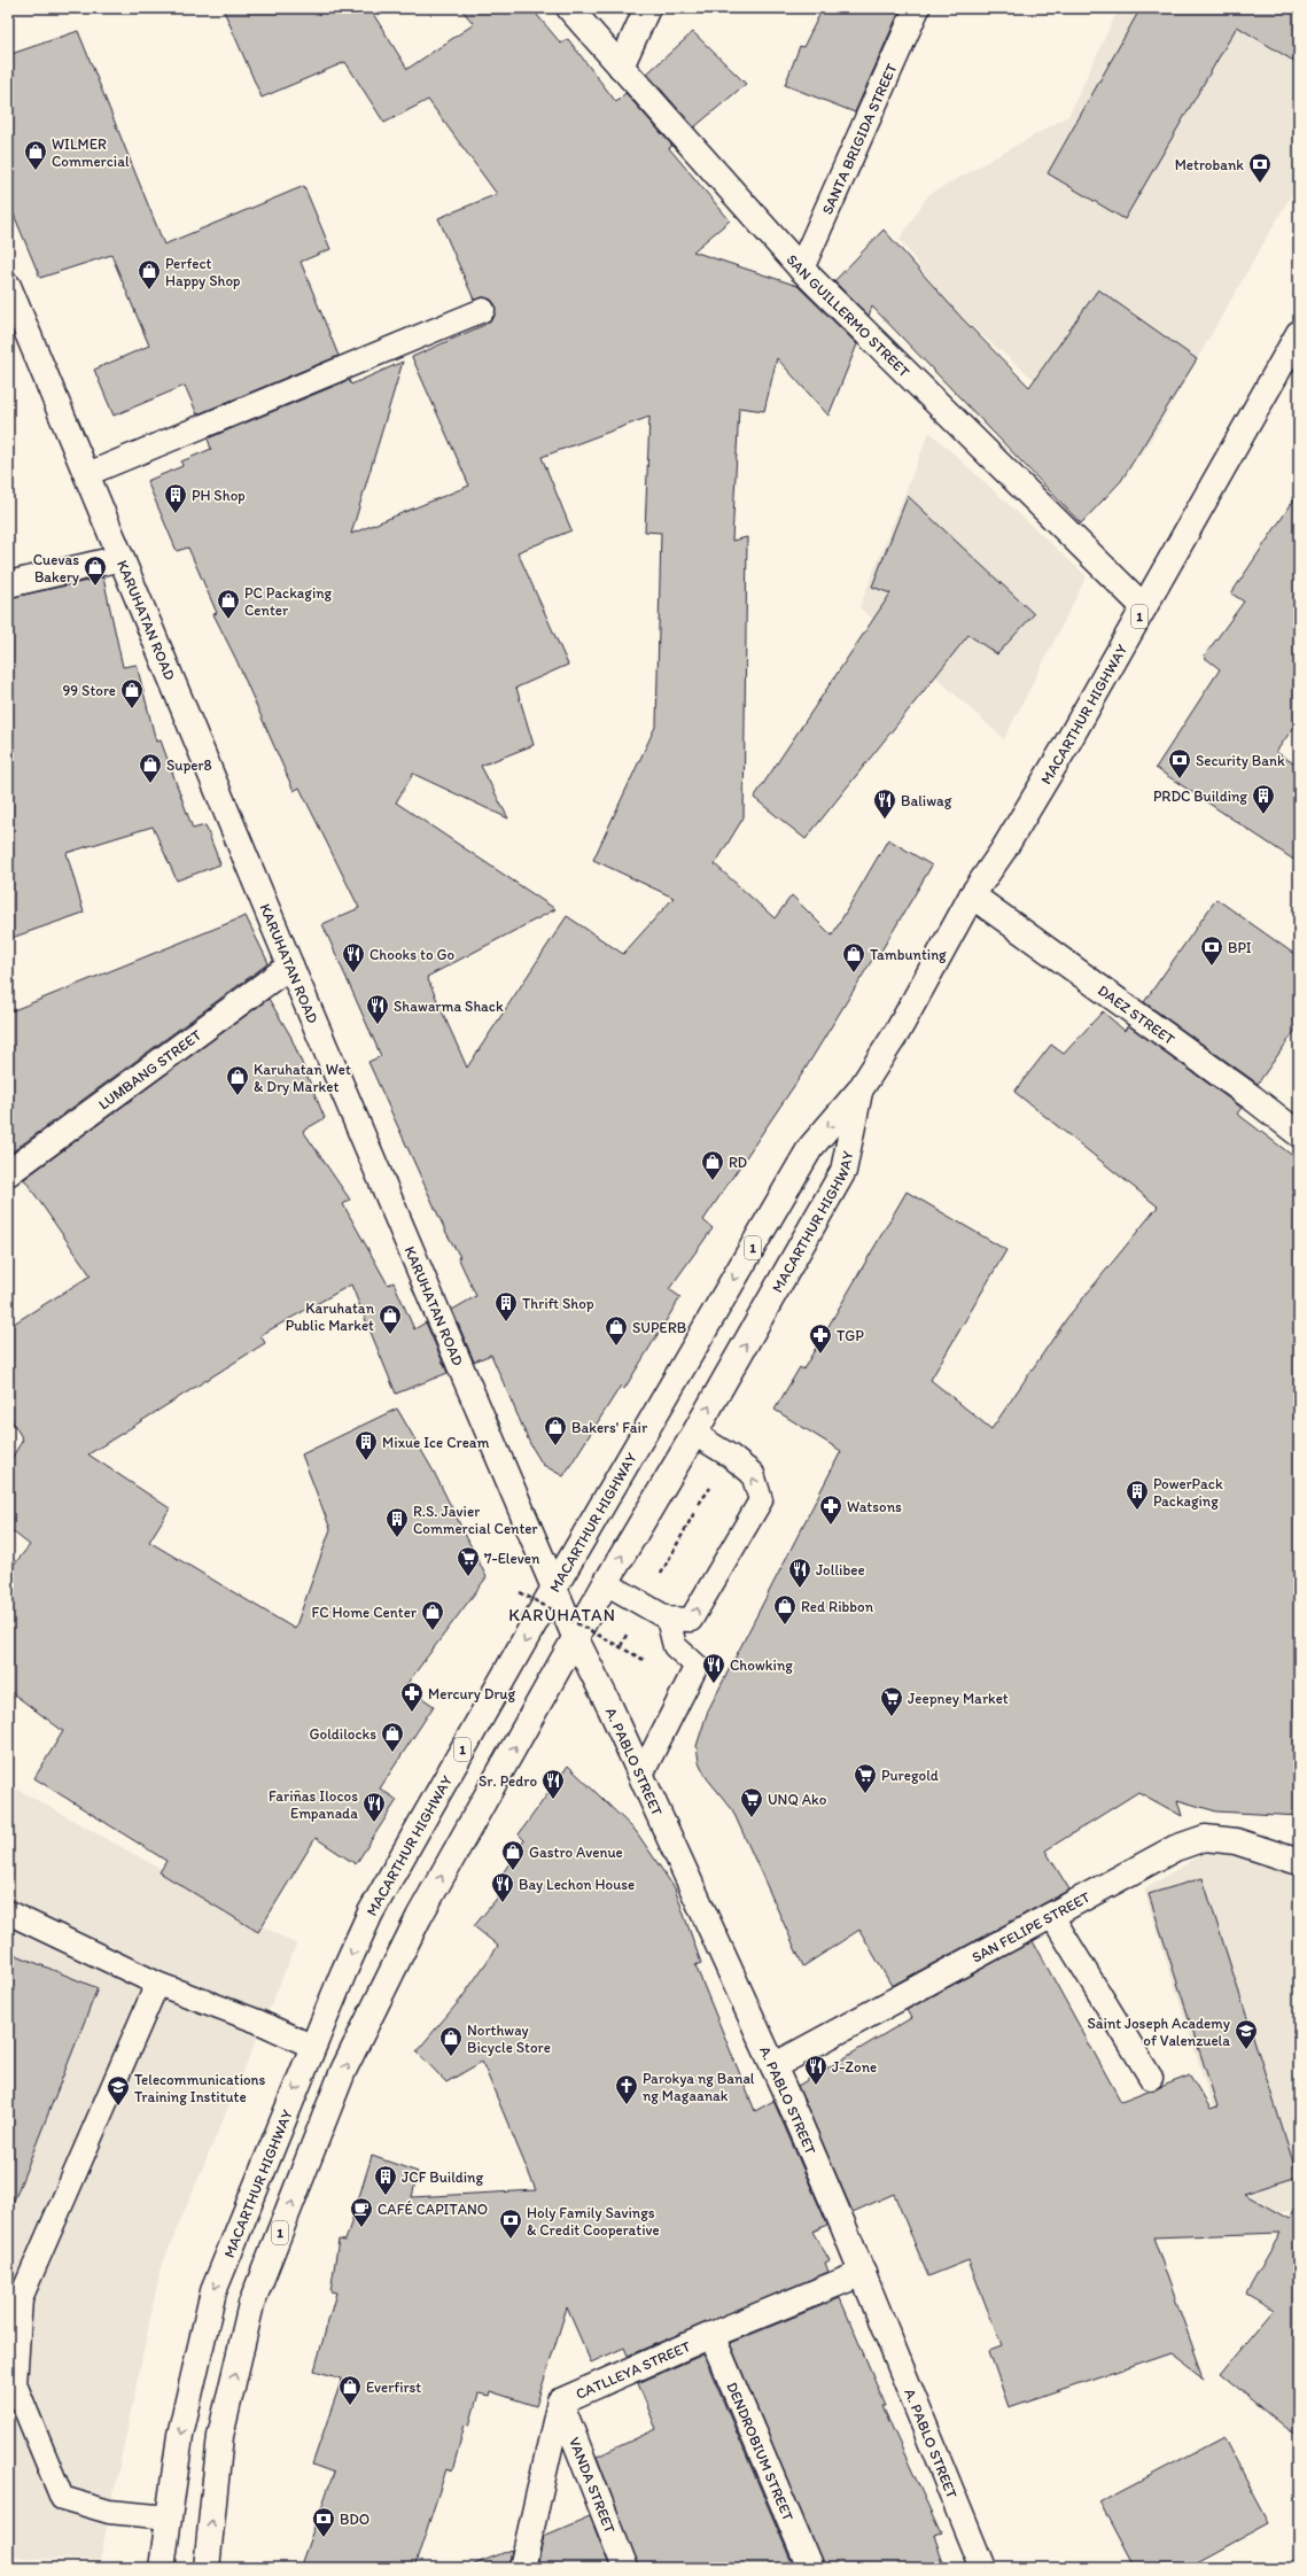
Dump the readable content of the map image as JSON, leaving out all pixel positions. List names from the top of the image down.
{
  "streets": {
    "main road": [
      "SANTA BRIGIDA STREET",
      "SAN GUILLERMO STREET",
      "1",
      "KARUHATAN ROAD",
      "MACARTHUR HIGHWAY",
      "DAEZ STREET",
      "LUMBANG STREET",
      "A. PABLO STREET",
      "SAN FELIPE STREET",
      "CATLLEYA STREET",
      "DENDROBIUM STREET",
      "VANDA STREET"
    ]
  },
  "crossings": [
    ["SANTA BRIGIDA STREET", "SAN GUILLERMO STREET"],
    ["SAN GUILLERMO STREET", "MACARTHUR HIGHWAY"],
    ["KARUHATAN ROAD", "MACARTHUR HIGHWAY"],
    ["KARUHATAN ROAD", "LUMBANG STREET"],
    ["KARUHATAN ROAD", "A. PABLO STREET"],
    ["MACARTHUR HIGHWAY", "DAEZ STREET"],
    ["MACARTHUR HIGHWAY", "A. PABLO STREET"],
    ["A. PABLO STREET", "SAN FELIPE STREET"],
    ["A. PABLO STREET", "CATLLEYA STREET"],
    ["CATLLEYA STREET", "DENDROBIUM STREET"],
    ["CATLLEYA STREET", "VANDA STREET"]
  ],
  "districts": ["KARUHATAN"],
  "places": {
    "shop": [
      "WILMER Commercial",
      "Perfect Happy Shop",
      "Cuevas Bakery",
      "PC Packaging Center",
      "99 Store",
      "Super8",
      "Tambunting",
      "Karuhatan Wet & Dry Market",
      "RD",
      "Karuhatan Public Market",
      "SUPERB",
      "Bakers' Fair",
      "Red Ribbon",
      "FC Home Center",
      "Goldilocks",
      "Gastro Avenue",
      "Northway Bicycle Store",
      "Everfirst"
    ],
    "bank": [
      "Metrobank",
      "Security Bank",
      "BPI",
      "Holy Family Savings & Credit Cooperative",
      "BDO"
    ],
    "building": [
      "PH Shop",
      "PRDC Building",
      "Thrift Shop",
      "Mixue Ice Cream",
      "PowerPack Packaging",
      "R.S. Javier Commercial Center",
      "JCF Building"
    ],
    "restaurant": [
      "Baliwag",
      "Chooks to Go",
      "Shawarma Shack",
      "Jollibee",
      "Chowking",
      "Sr. Pedro",
      "Fariñas Ilocos Empanada",
      "Bay Lechon House",
      "J-Zone"
    ],
    "pharmacy": ["TGP", "Watsons", "Mercury Drug"],
    "supermarket": [
      "7-Eleven",
      "Jeepney Market",
      "Puregold",
      "UNQ Ako"
    ],
    "school or university": ["Saint Joseph Academy of Valenzuela", "Telecommunications Training Institute"],
    "church": ["Parokya ng Banal ng Magaanak"],
    "cafe": ["CAFÉ CAPITANO"]
  }
}
